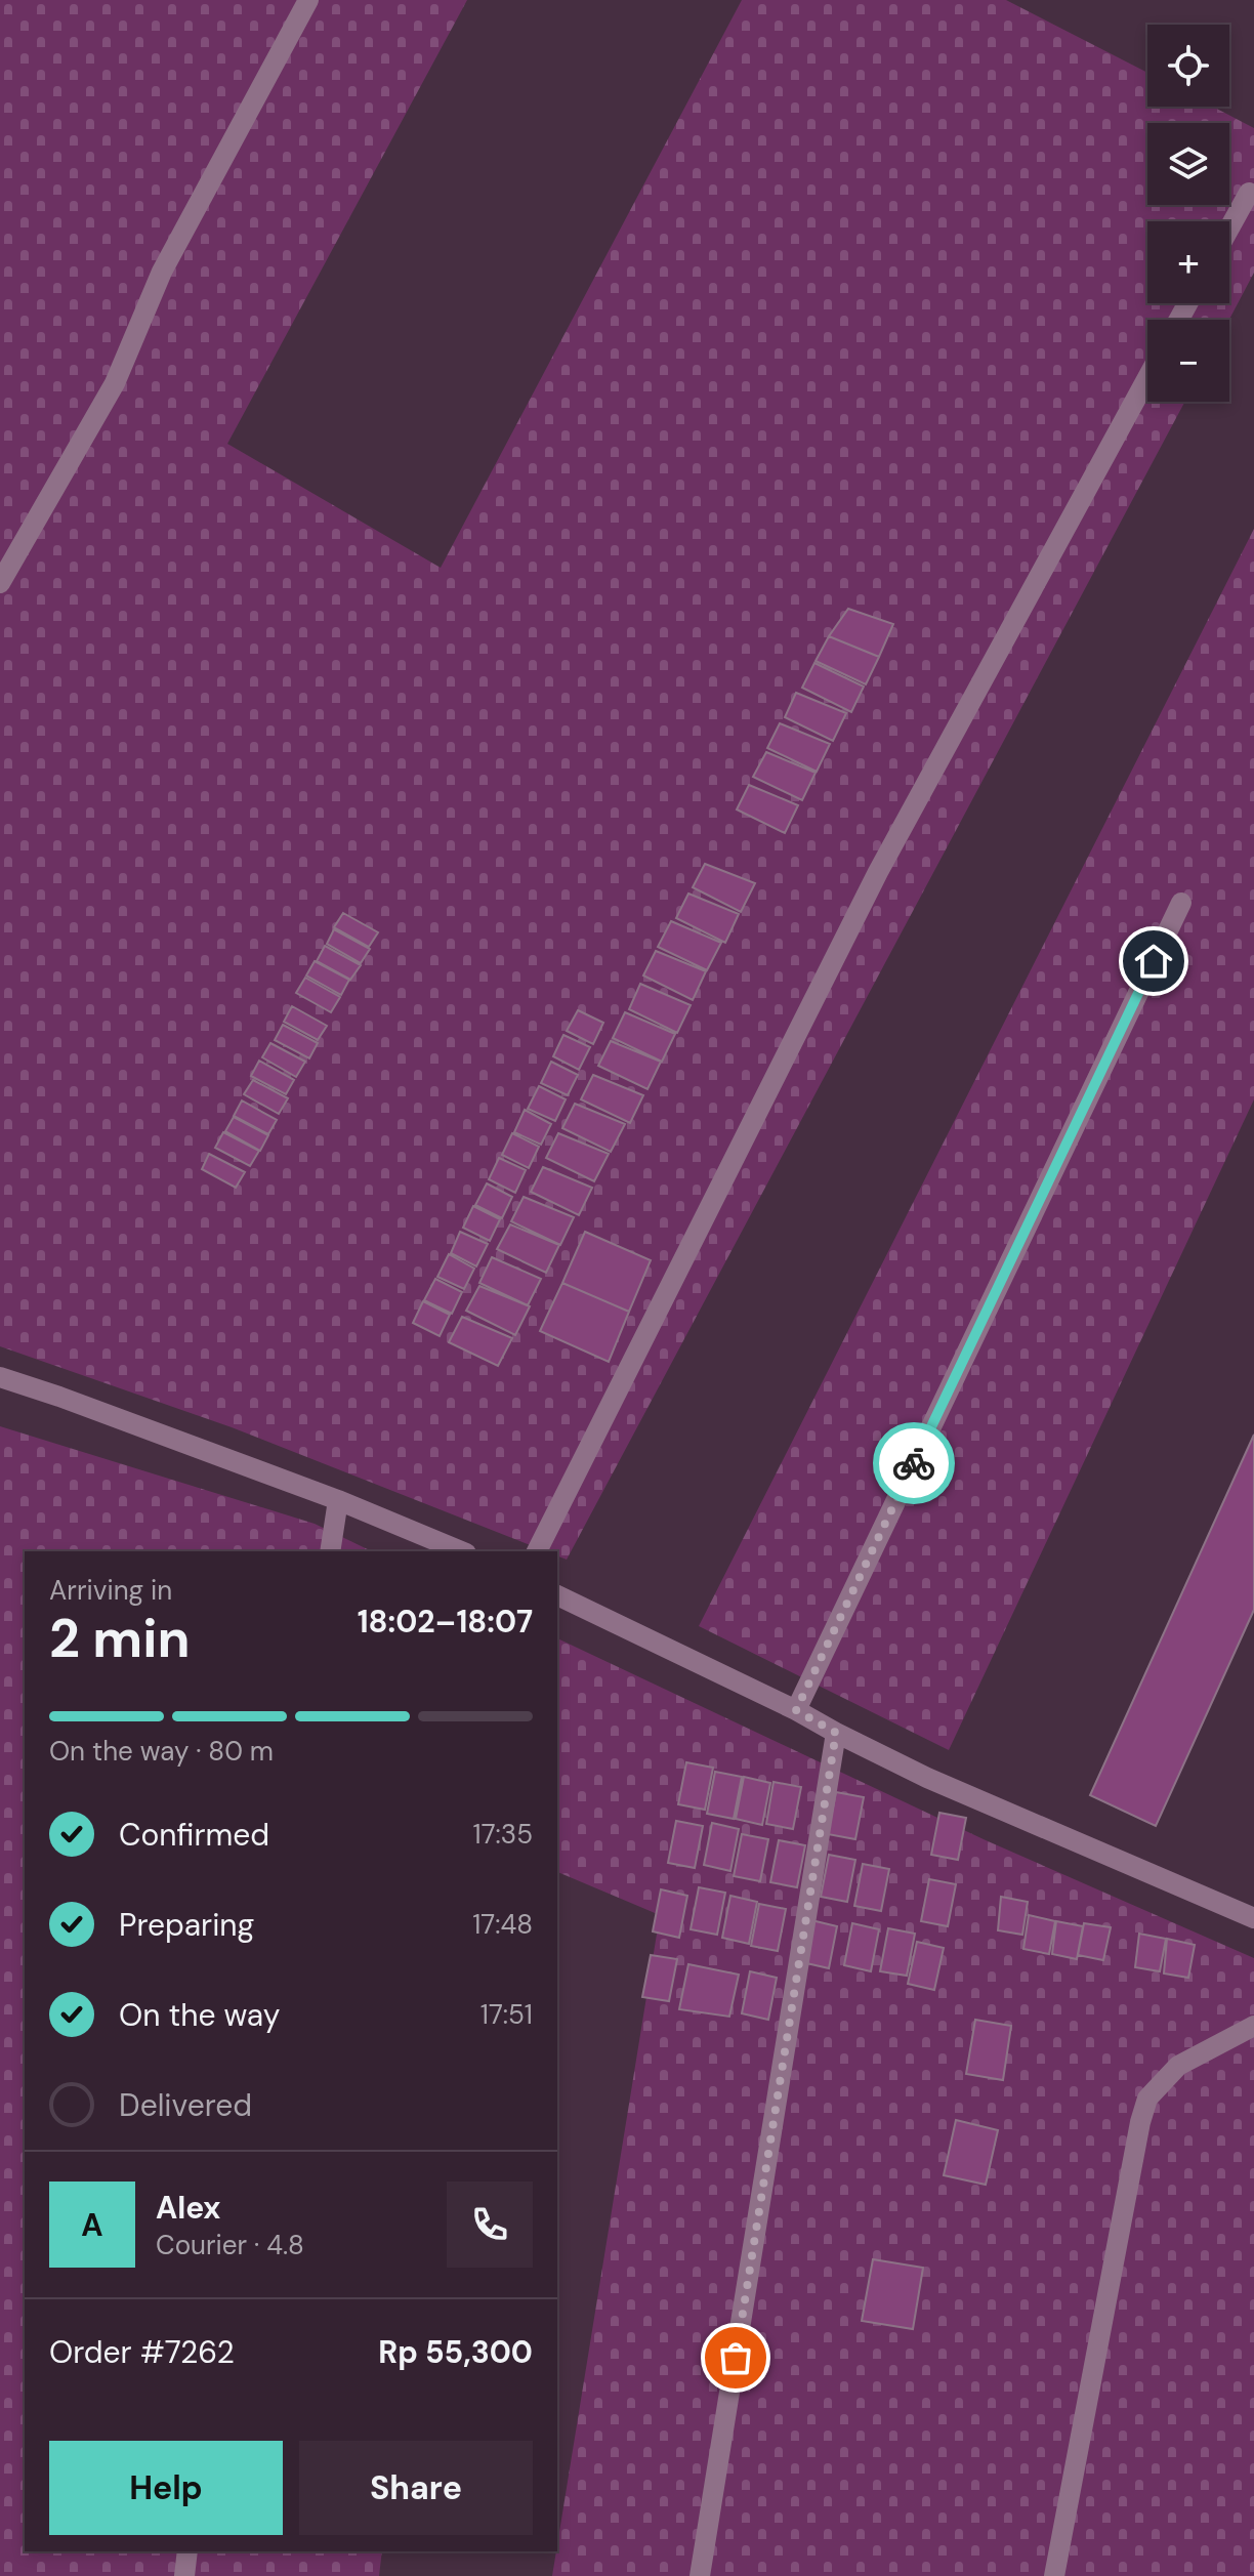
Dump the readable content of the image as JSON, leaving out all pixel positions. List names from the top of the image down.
{
  "page": {
    "map_buttons": ["+", "−"],
    "heading": ["2 min", "Arriving in", "18:02–18:07"],
    "panel": [
      "Alex",
      "Courier · 4.8",
      "Order #7262",
      "Rp 55,300"
    ],
    "bar": "On the way · 80 m",
    "list": [
      ["Confirmed", "17:35"],
      ["Preparing", "17:48"],
      ["On the way", "17:51"],
      "Delivered"
    ],
    "round": "A",
    "buttons": ["Help", "Share"]
  }
}
